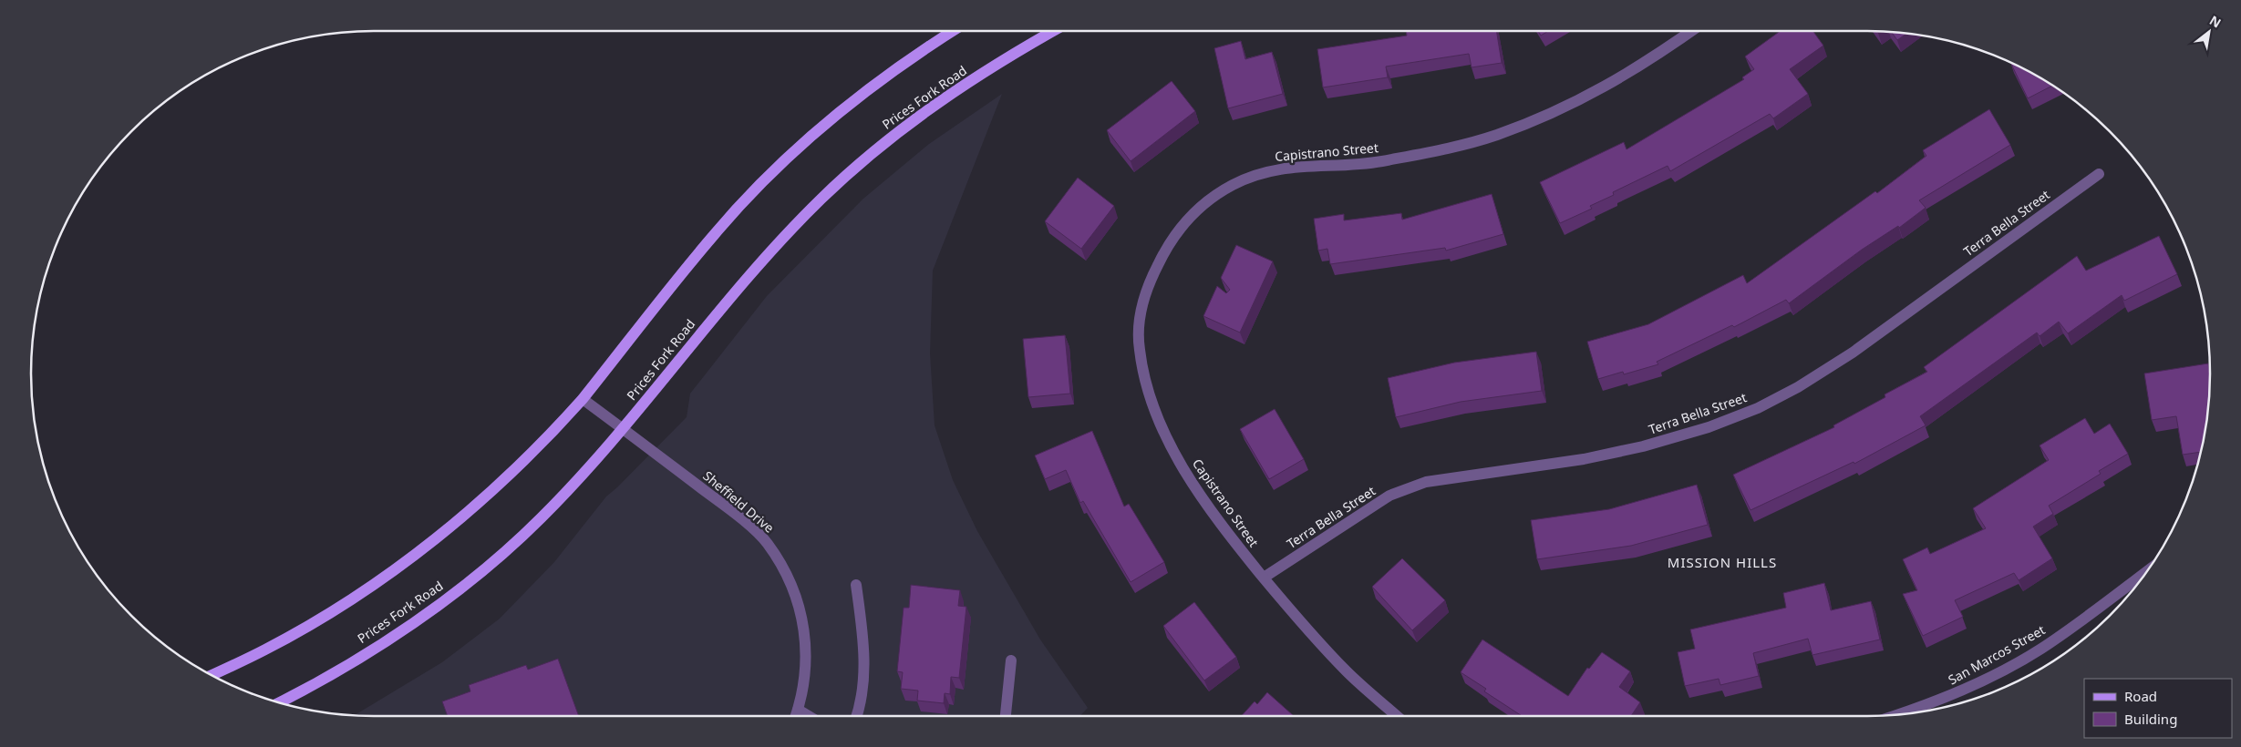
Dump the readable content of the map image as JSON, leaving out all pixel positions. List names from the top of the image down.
{
  "streets": {
    "main road": ["Prices Fork Road"],
    "street": [
      "Capistrano Street",
      "Terra Bella Street",
      "Sheffield Drive",
      "San Marcos Street"
    ]
  },
  "crossings": [
    ["Prices Fork Road", "Sheffield Drive"],
    ["Capistrano Street", "Terra Bella Street"]
  ],
  "districts": ["MISSION HILLS"],
  "legend": ["Road", "Building"],
  "north": "top right"
}
